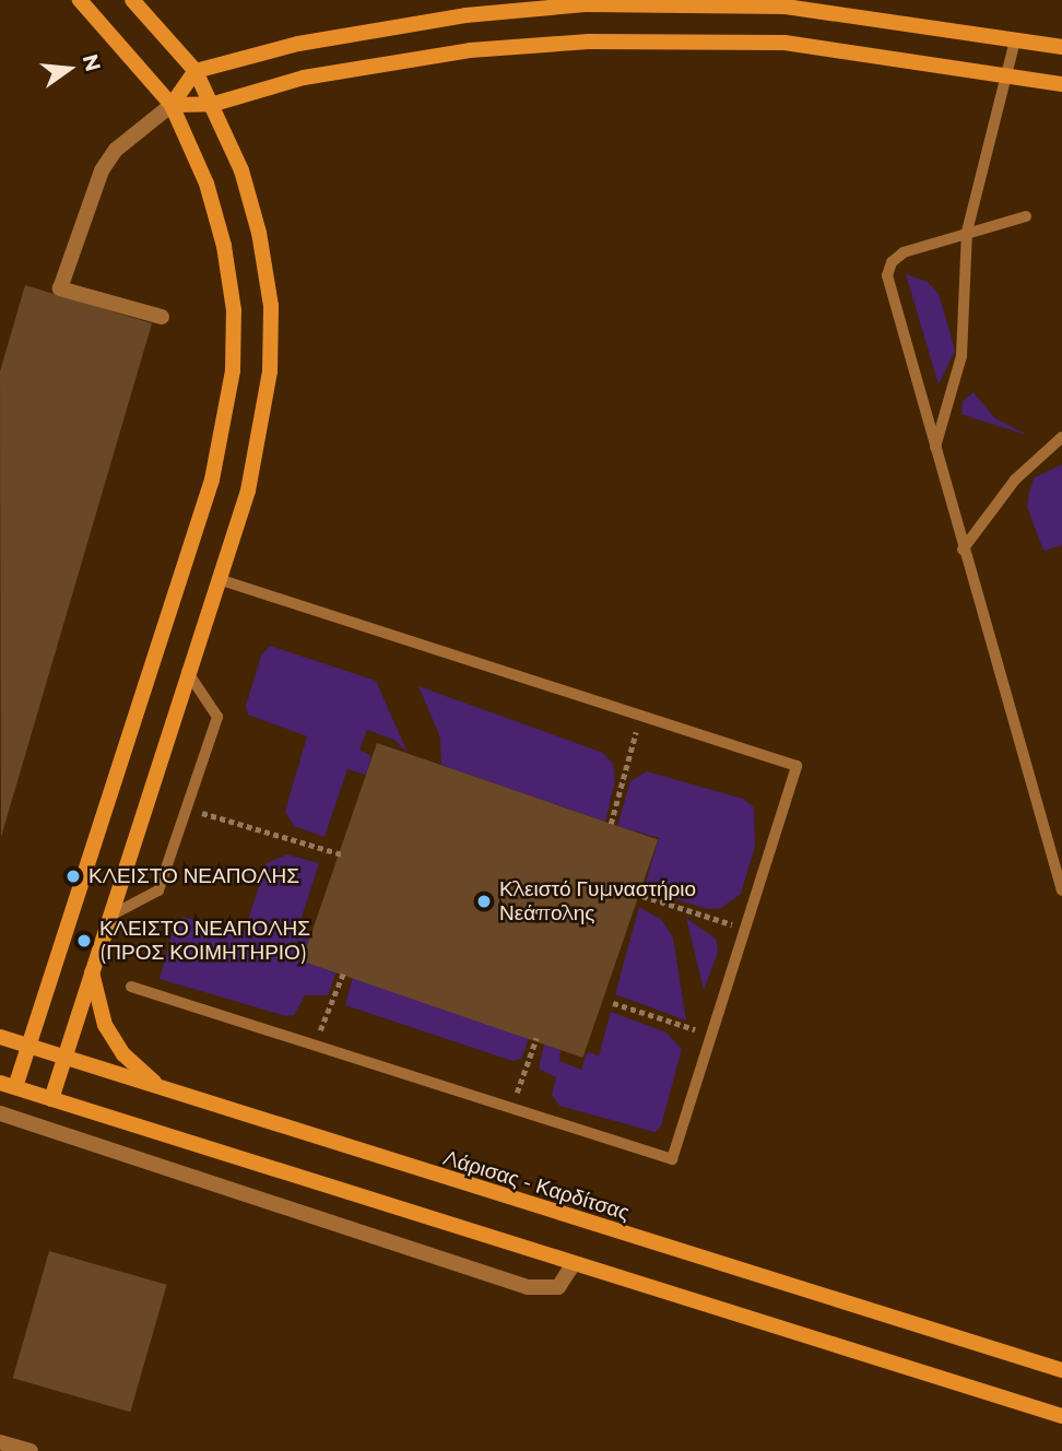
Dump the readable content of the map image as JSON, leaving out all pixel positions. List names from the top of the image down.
{
  "streets": {
    "street": ["Λάρισας - Καρδίτσας"]
  },
  "places": ["ΚΛΕΙΣΤΟ ΝΕΑΠΟΛΗΣ", "Κλειστό Γυμναστήριο Νεάπολης", "ΚΛΕΙΣΤΟ ΝΕΑΠΟΛΗΣ (ΠΡΟΣ ΚΟΙΜΗΤΗΡΙΟ)"],
  "north": "right"
}
